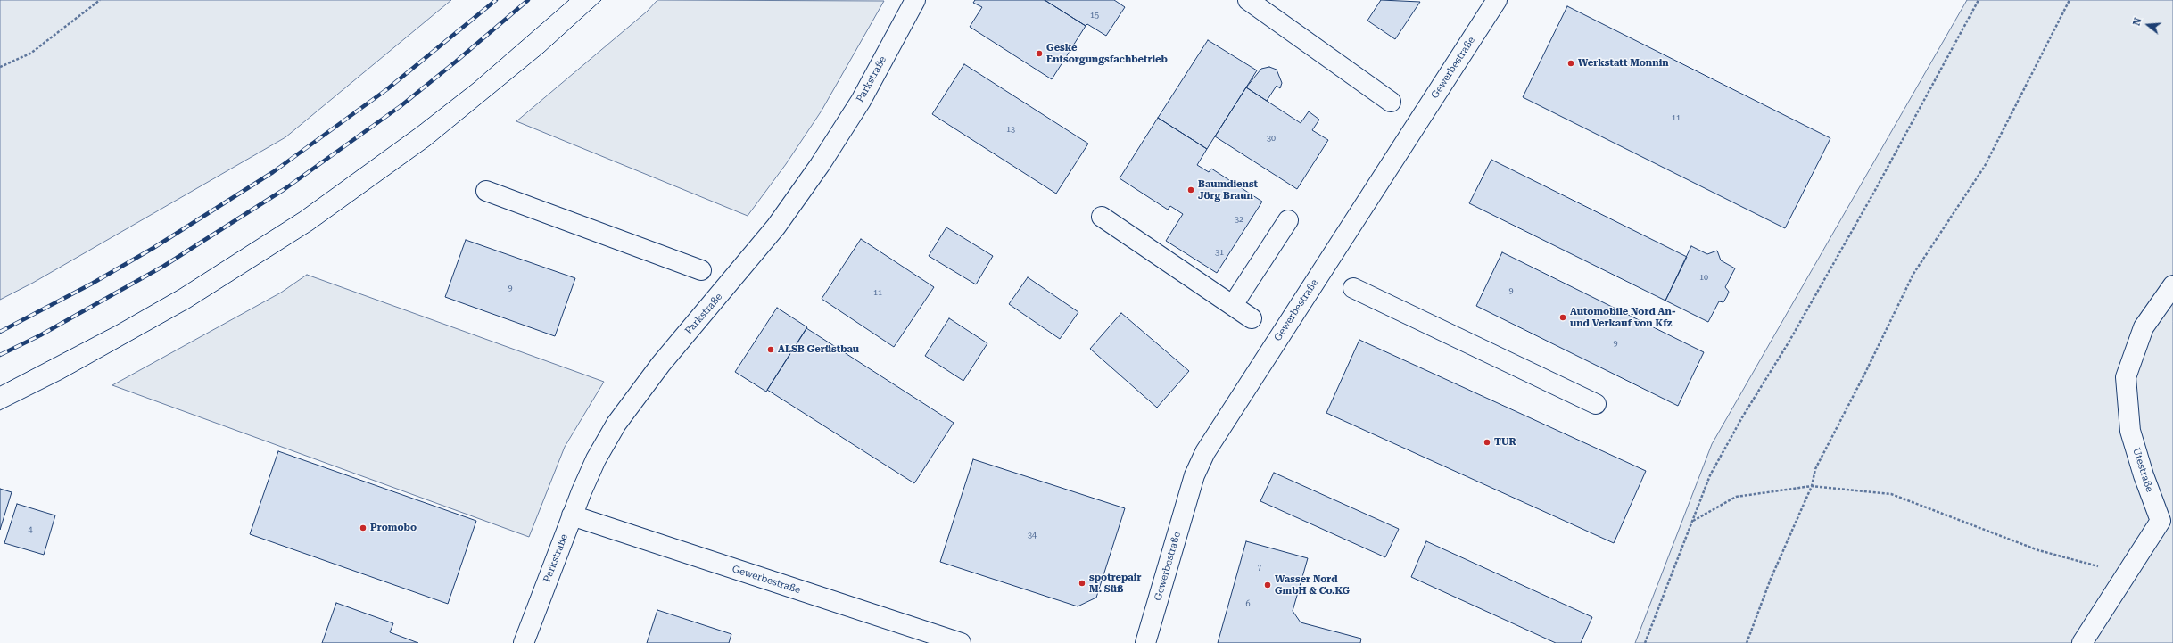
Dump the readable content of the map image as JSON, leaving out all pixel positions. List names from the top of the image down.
{
  "streets": {
    "street": ["Gewerbestraße", "Parkstraße", "Utestraße"]
  },
  "crossings": [
    ["Gewerbestraße", "Parkstraße"]
  ],
  "places": [
    "Geske Entsorgungsfachbetrieb",
    "Werkstatt Monnin",
    "Baumdienst Jörg Braun",
    "Automobile Nord An- und Verkauf von Kfz",
    "ALSB Gerüstbau",
    "TUR",
    "Promobo",
    "spotrepair M. Süß",
    "Wasser Nord GmbH & Co.KG"
  ],
  "house_numbers": [
    "15",
    "11",
    "13",
    "30",
    "32",
    "31",
    "10",
    "9",
    "9",
    "11",
    "9",
    "4",
    "34",
    "7",
    "6"
  ],
  "north": "left"
}
